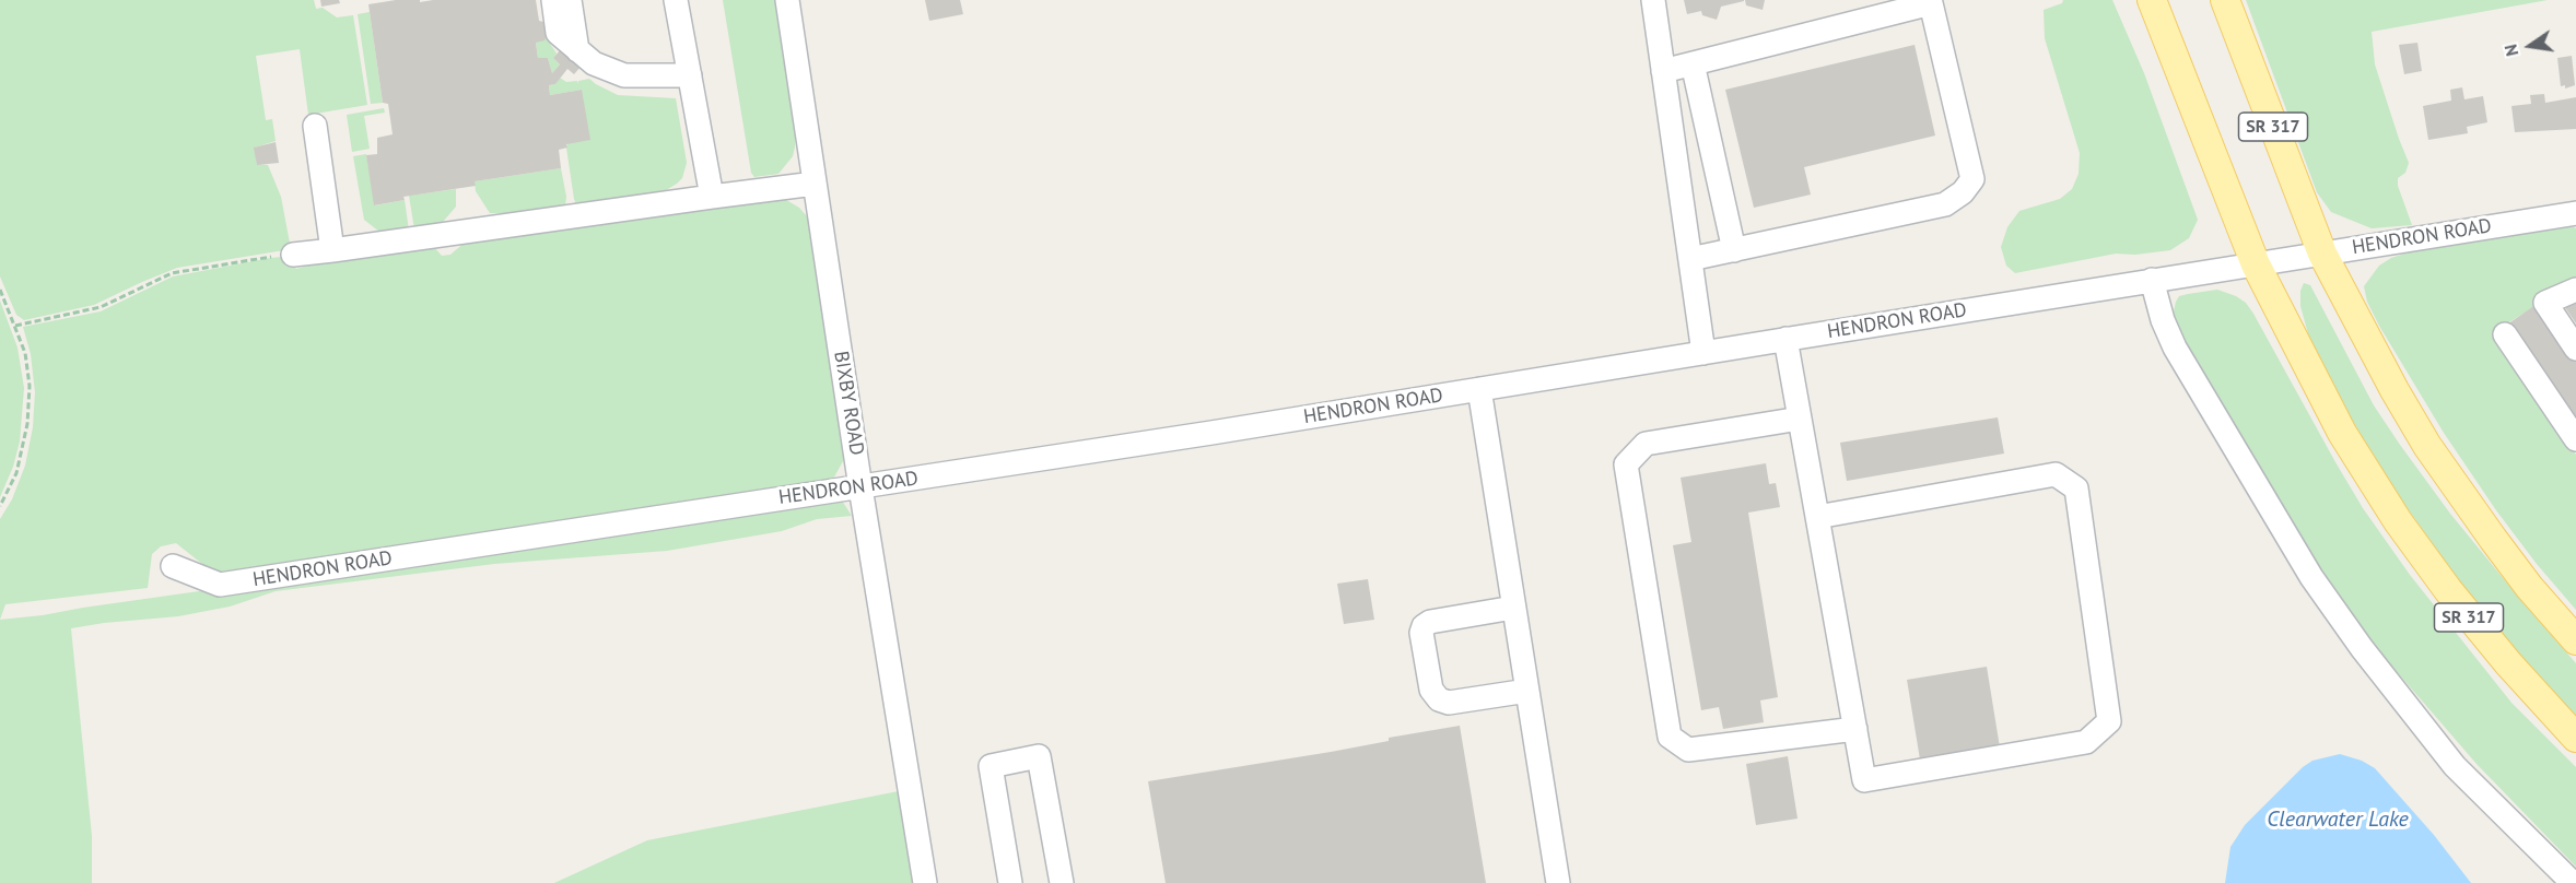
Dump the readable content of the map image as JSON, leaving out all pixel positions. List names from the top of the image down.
{
  "streets": {
    "main road": ["SR 317"],
    "street": ["HENDRON ROAD", "BIXBY ROAD"]
  },
  "crossings": [
    ["SR 317", "HENDRON ROAD"],
    ["HENDRON ROAD", "BIXBY ROAD"]
  ],
  "water": ["Clearwater Lake"],
  "north": "left"
}
